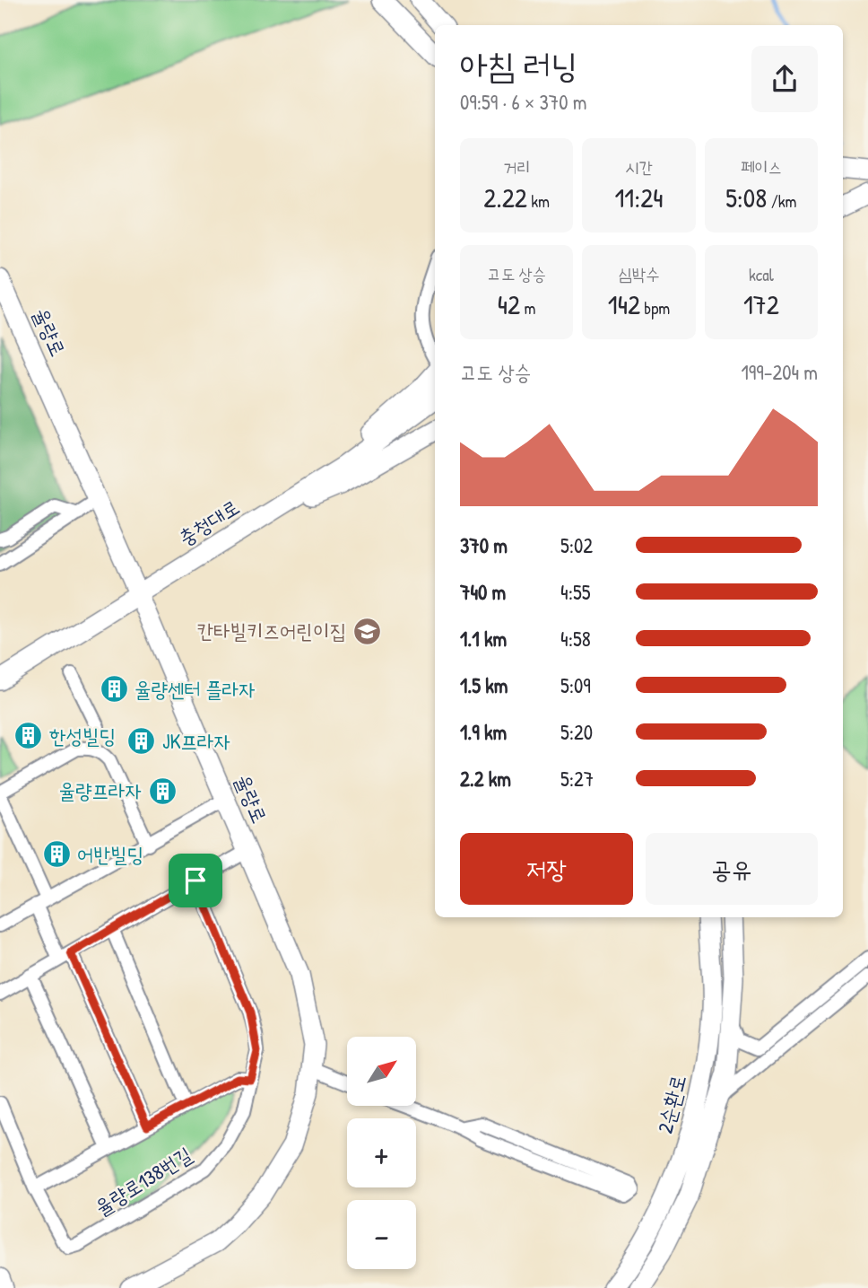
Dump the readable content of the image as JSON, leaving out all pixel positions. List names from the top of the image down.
{
  "streets": {
    "street": [
      "율량로",
      "충청대로",
      "2순환로",
      "율량로138번길"
    ]
  },
  "crossings": [
    ["율량로", "충청대로"]
  ],
  "places": {
    "school or university": ["칸타빌키즈어린이집"],
    "building": [
      "율량센터 플라자",
      "한성빌딩",
      "JK프라자",
      "율량프라자",
      "어반빌딩"
    ]
  },
  "north": "top right",
  "page": {
    "heading": ["아침 러닝", "09:59 · 6 × 370 m"],
    "stats": [
      ["거리", "2.22 km"],
      ["시간", "11:24"],
      ["페이스", "5:08 /km"],
      ["고도 상승", "42 m"],
      ["심박수", "142 bpm"],
      ["kcal", "172"]
    ],
    "chart": ["고도 상승", "199–204 m"],
    "list": [
      {
        "name": "370 m",
        "note": "5:02"
      },
      {
        "name": "740 m",
        "note": "4:55"
      },
      {
        "name": "1.1 km",
        "note": "4:58"
      },
      {
        "name": "1.5 km",
        "note": "5:09"
      },
      {
        "name": "1.9 km",
        "note": "5:20"
      },
      {
        "name": "2.2 km",
        "note": "5:27"
      }
    ],
    "buttons": ["저장", "공유"],
    "map_buttons": ["+", "−"]
  }
}
